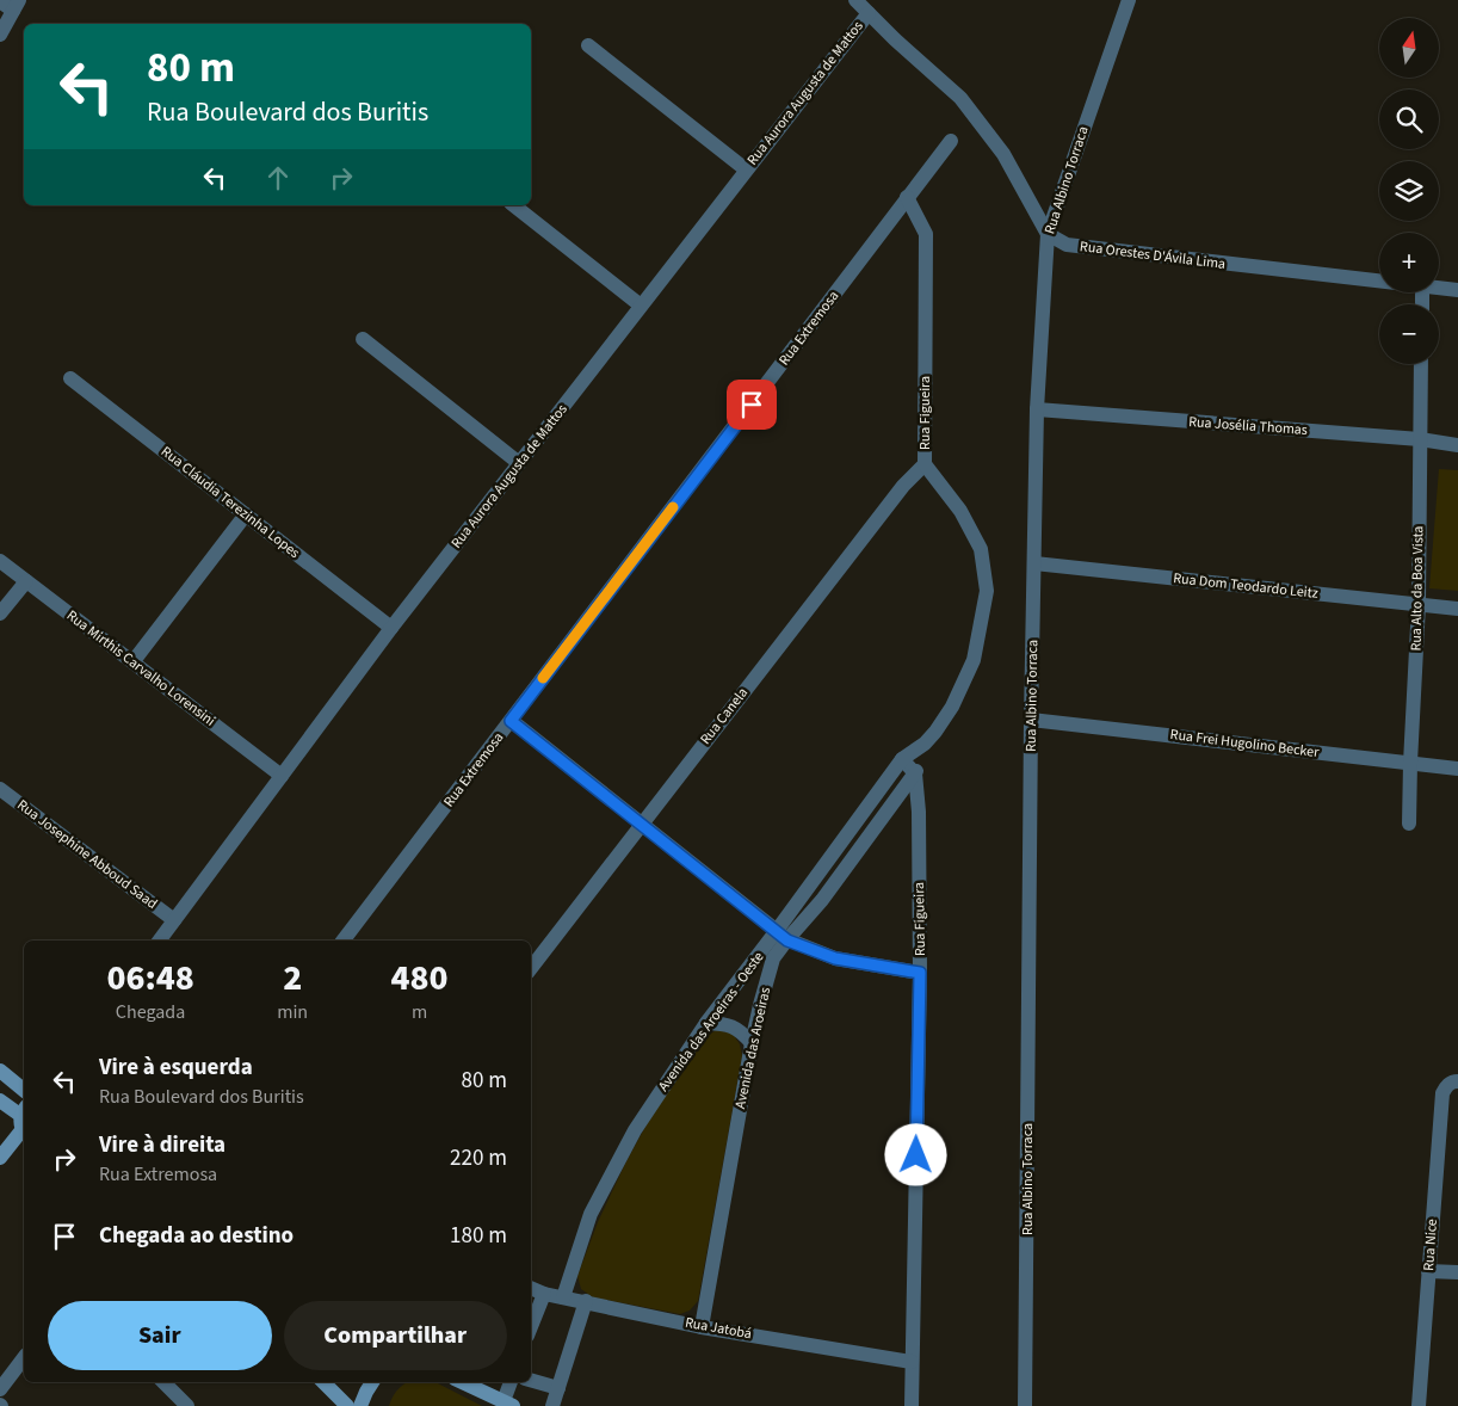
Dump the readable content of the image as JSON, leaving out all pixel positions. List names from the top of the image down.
{
  "streets": {
    "street": [
      "Rua Aurora Augusta de Mattos",
      "Rua Albino Torraca",
      "Rua Orestes D'Ávila Lima",
      "Rua Extremosa",
      "Rua Figueira",
      "Rua Josélia Thomas",
      "Rua Cláudia Terezinha Lopes",
      "Rua Dom Teodardo Leitz",
      "Rua Alto da Boa Vista",
      "Rua Mirthis Carvalho Lorensini",
      "Rua Canela",
      "Rua Frei Hugolino Becker",
      "Rua Josephine Abboud Saad",
      "Avenida das Aroeiras - Oeste",
      "Avenida das Aroeiras",
      "Rua Nice",
      "Rua Jatobá"
    ]
  },
  "crossings": [
    ["Rua Aurora Augusta de Mattos", "Rua Cláudia Terezinha Lopes"],
    ["Rua Aurora Augusta de Mattos", "Rua Mirthis Carvalho Lorensini"],
    ["Rua Aurora Augusta de Mattos", "Rua Josephine Abboud Saad"],
    ["Rua Albino Torraca", "Rua Orestes D'Ávila Lima"],
    ["Rua Albino Torraca", "Rua Josélia Thomas"],
    ["Rua Albino Torraca", "Rua Dom Teodardo Leitz"],
    ["Rua Albino Torraca", "Rua Frei Hugolino Becker"],
    ["Rua Extremosa", "Rua Figueira"],
    ["Rua Figueira", "Rua Canela"],
    ["Rua Figueira", "Avenida das Aroeiras - Oeste"],
    ["Rua Figueira", "Avenida das Aroeiras"],
    ["Rua Figueira", "Rua Jatobá"],
    ["Rua Josélia Thomas", "Rua Alto da Boa Vista"],
    ["Rua Dom Teodardo Leitz", "Rua Alto da Boa Vista"],
    ["Rua Alto da Boa Vista", "Rua Frei Hugolino Becker"],
    ["Avenida das Aroeiras - Oeste", "Avenida das Aroeiras"],
    ["Avenida das Aroeiras - Oeste", "Rua Jatobá"],
    ["Avenida das Aroeiras", "Rua Jatobá"]
  ],
  "north": "top",
  "page": {
    "map_buttons": ["+", "−"],
    "turn": ["80 m", "Rua Boulevard dos Buritis"],
    "eta": [
      "06:48",
      "Chegada",
      "2",
      "min",
      "480",
      "m"
    ],
    "list": [
      {
        "name": "Vire à esquerda",
        "note": "Rua Boulevard dos Buritis",
        "value": "80 m"
      },
      {
        "name": "Vire à direita",
        "note": "Rua Extremosa",
        "value": "220 m"
      },
      {
        "name": "Chegada ao destino",
        "value": "180 m"
      }
    ],
    "buttons": ["Sair", "Compartilhar"]
  }
}
